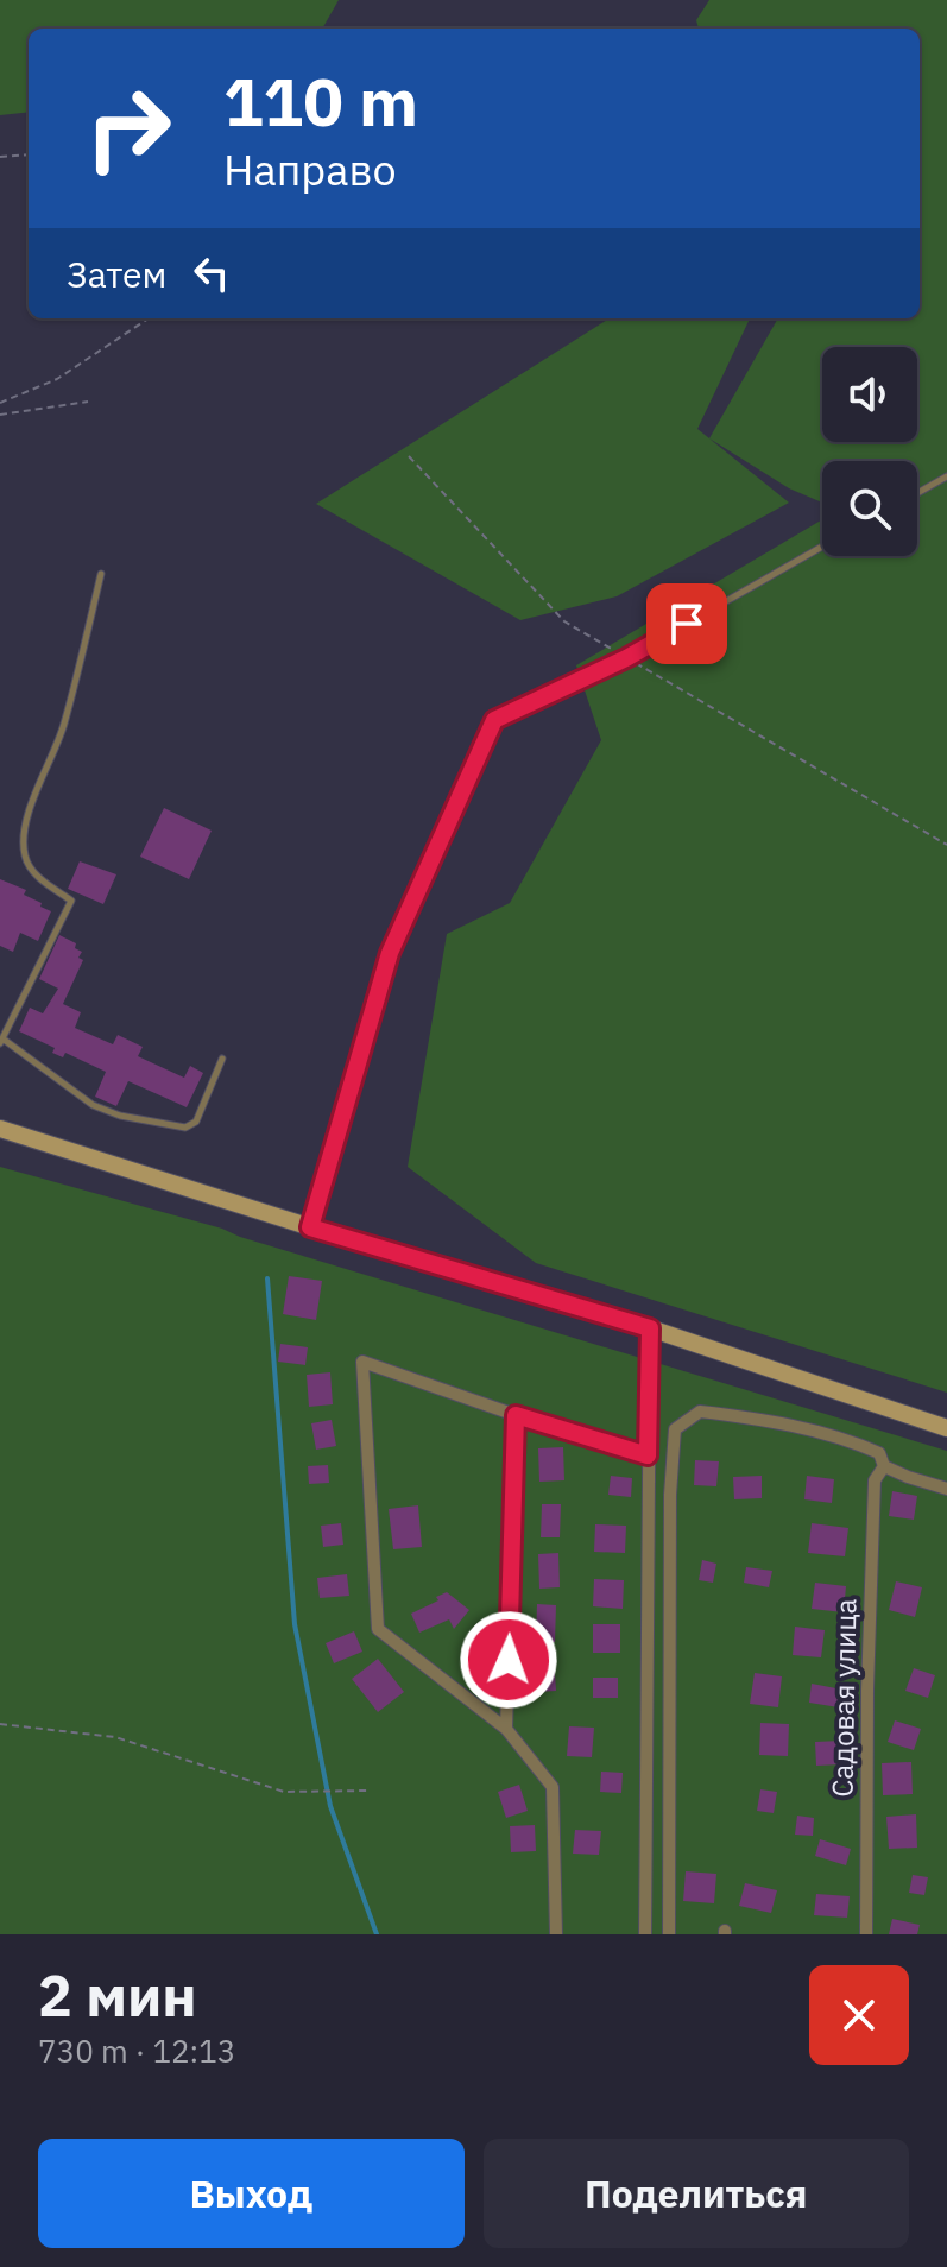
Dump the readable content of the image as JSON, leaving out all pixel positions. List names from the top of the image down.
{
  "streets": {
    "street": ["Садовая улица"]
  },
  "page": {
    "turn": ["110 m", "Направо"],
    "then": "Затем",
    "heading": ["2 мин", "730 m · 12:13"],
    "buttons": ["Выход", "Поделиться"]
  }
}
